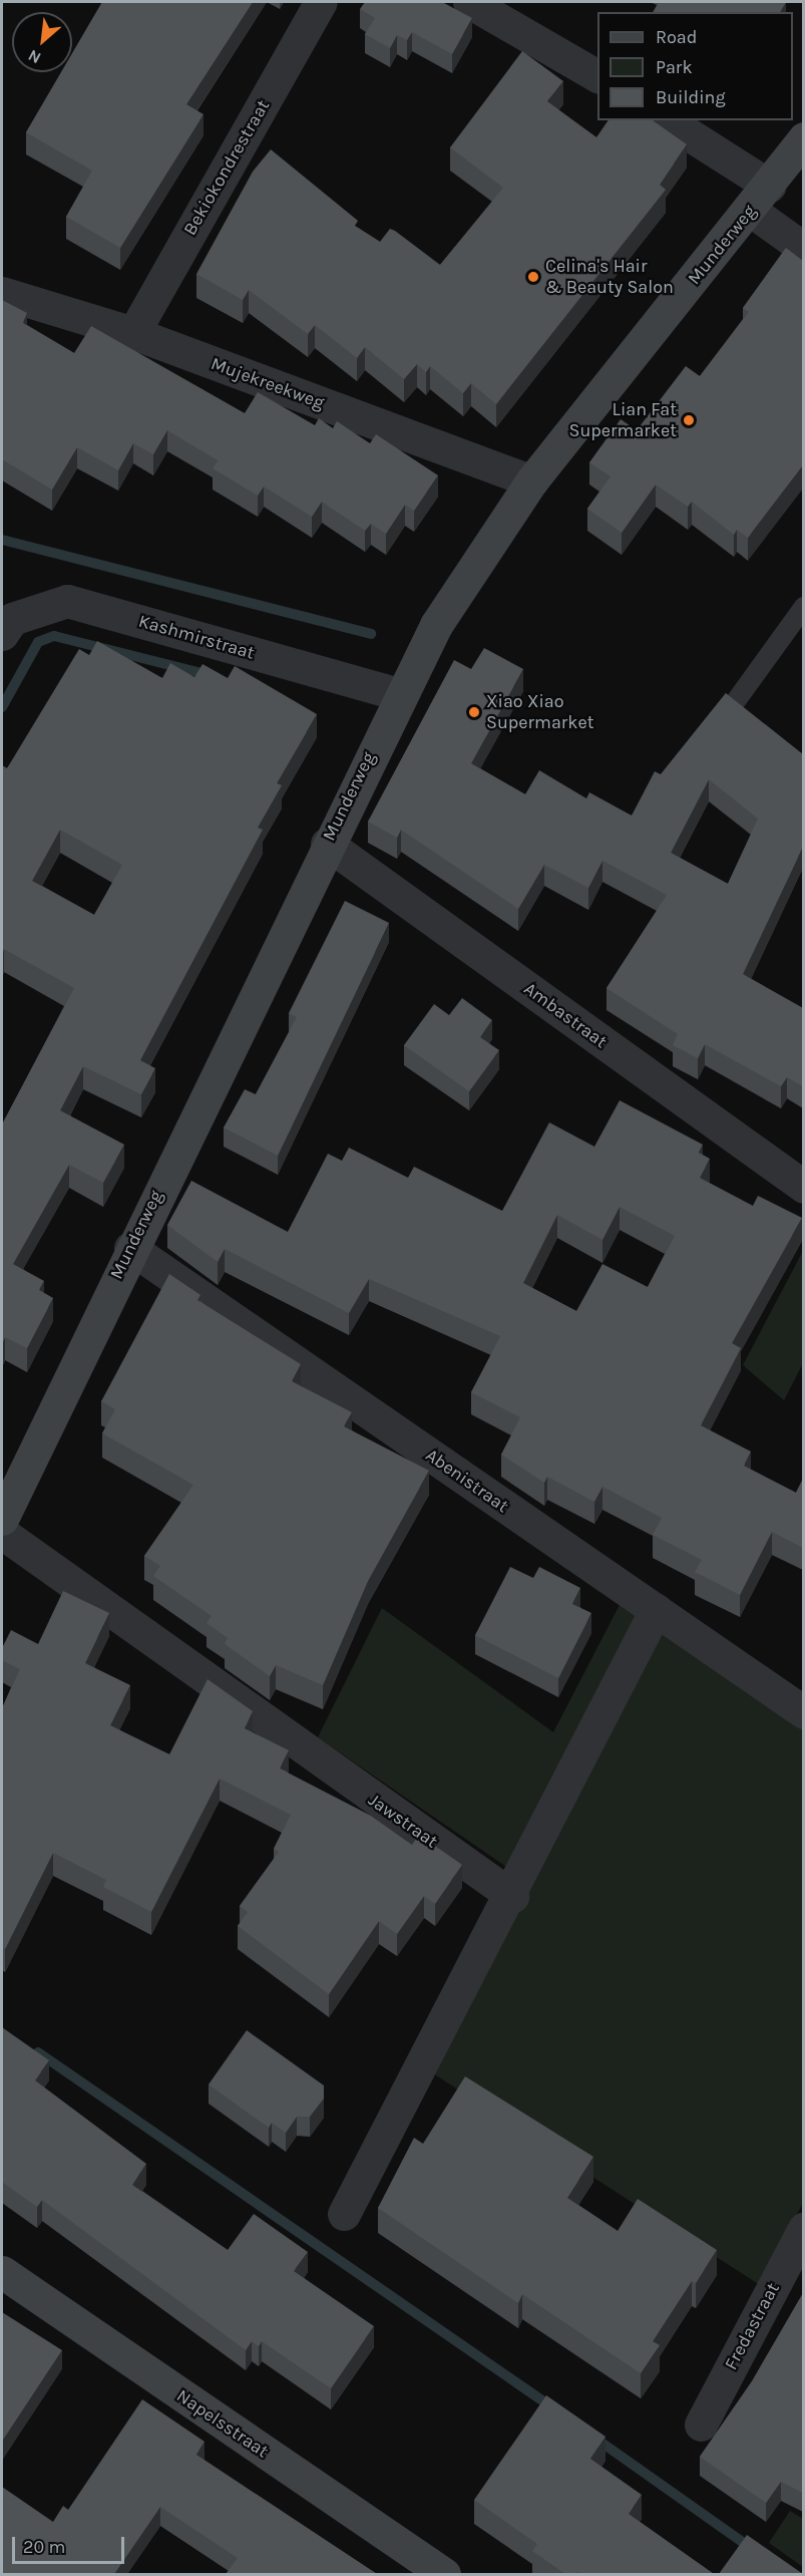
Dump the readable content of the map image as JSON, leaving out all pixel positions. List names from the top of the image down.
{
  "streets": {
    "street": [
      "Bekiokondrestraat",
      "Munderweg",
      "Mujekreekweg",
      "Kashmirstraat",
      "Ambastraat",
      "Abenistraat",
      "Jawstraat",
      "Fredastraat",
      "Napelsstraat"
    ]
  },
  "crossings": [
    ["Bekiokondrestraat", "Mujekreekweg"],
    ["Munderweg", "Mujekreekweg"],
    ["Munderweg", "Kashmirstraat"],
    ["Munderweg", "Ambastraat"],
    ["Munderweg", "Abenistraat"]
  ],
  "places": ["Celina's Hair & Beauty Salon", "Lian Fat Supermarket", "Xiao Xiao Supermarket"],
  "legend": ["Road", "Park", "Building"],
  "scale_bar": "20 m",
  "north": "bottom left"
}
